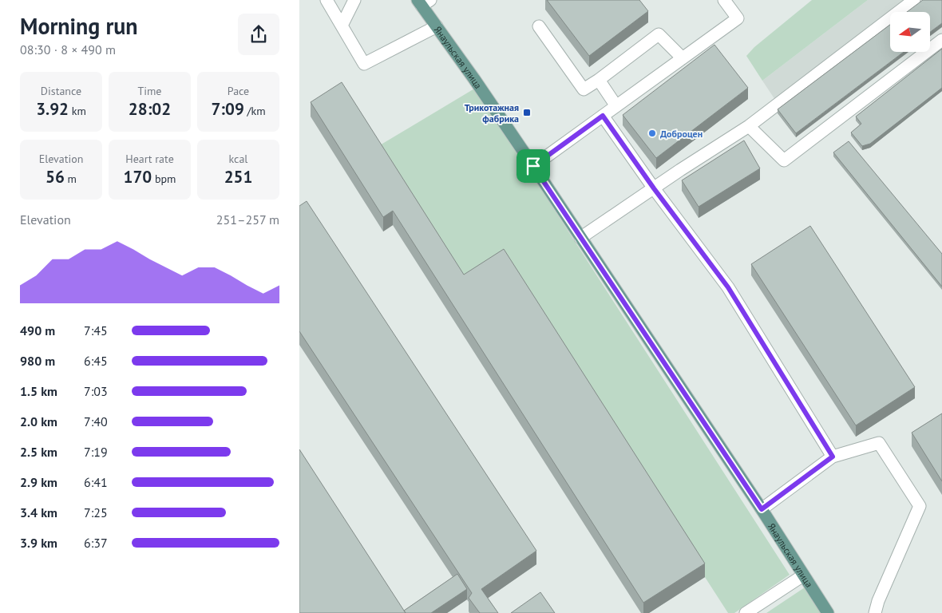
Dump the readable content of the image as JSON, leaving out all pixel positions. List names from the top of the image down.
{
  "streets": {
    "main road": ["Янаульская улица"]
  },
  "places": {
    "transit": ["Трикотажная фабрика"],
    "other": ["Доброцен"]
  },
  "north": "left",
  "page": {
    "heading": ["Morning run", "08:30 · 8 × 490 m"],
    "stats": [
      ["Distance", "3.92 km"],
      ["Time", "28:02"],
      ["Pace", "7:09 /km"],
      ["Elevation", "56 m"],
      ["Heart rate", "170 bpm"],
      ["kcal", "251"]
    ],
    "chart": ["Elevation", "251–257 m"],
    "list": [
      {
        "name": "490 m",
        "note": "7:45"
      },
      {
        "name": "980 m",
        "note": "6:45"
      },
      {
        "name": "1.5 km",
        "note": "7:03"
      },
      {
        "name": "2.0 km",
        "note": "7:40"
      },
      {
        "name": "2.5 km",
        "note": "7:19"
      },
      {
        "name": "2.9 km",
        "note": "6:41"
      },
      {
        "name": "3.4 km",
        "note": "7:25"
      },
      {
        "name": "3.9 km",
        "note": "6:37"
      }
    ]
  }
}
